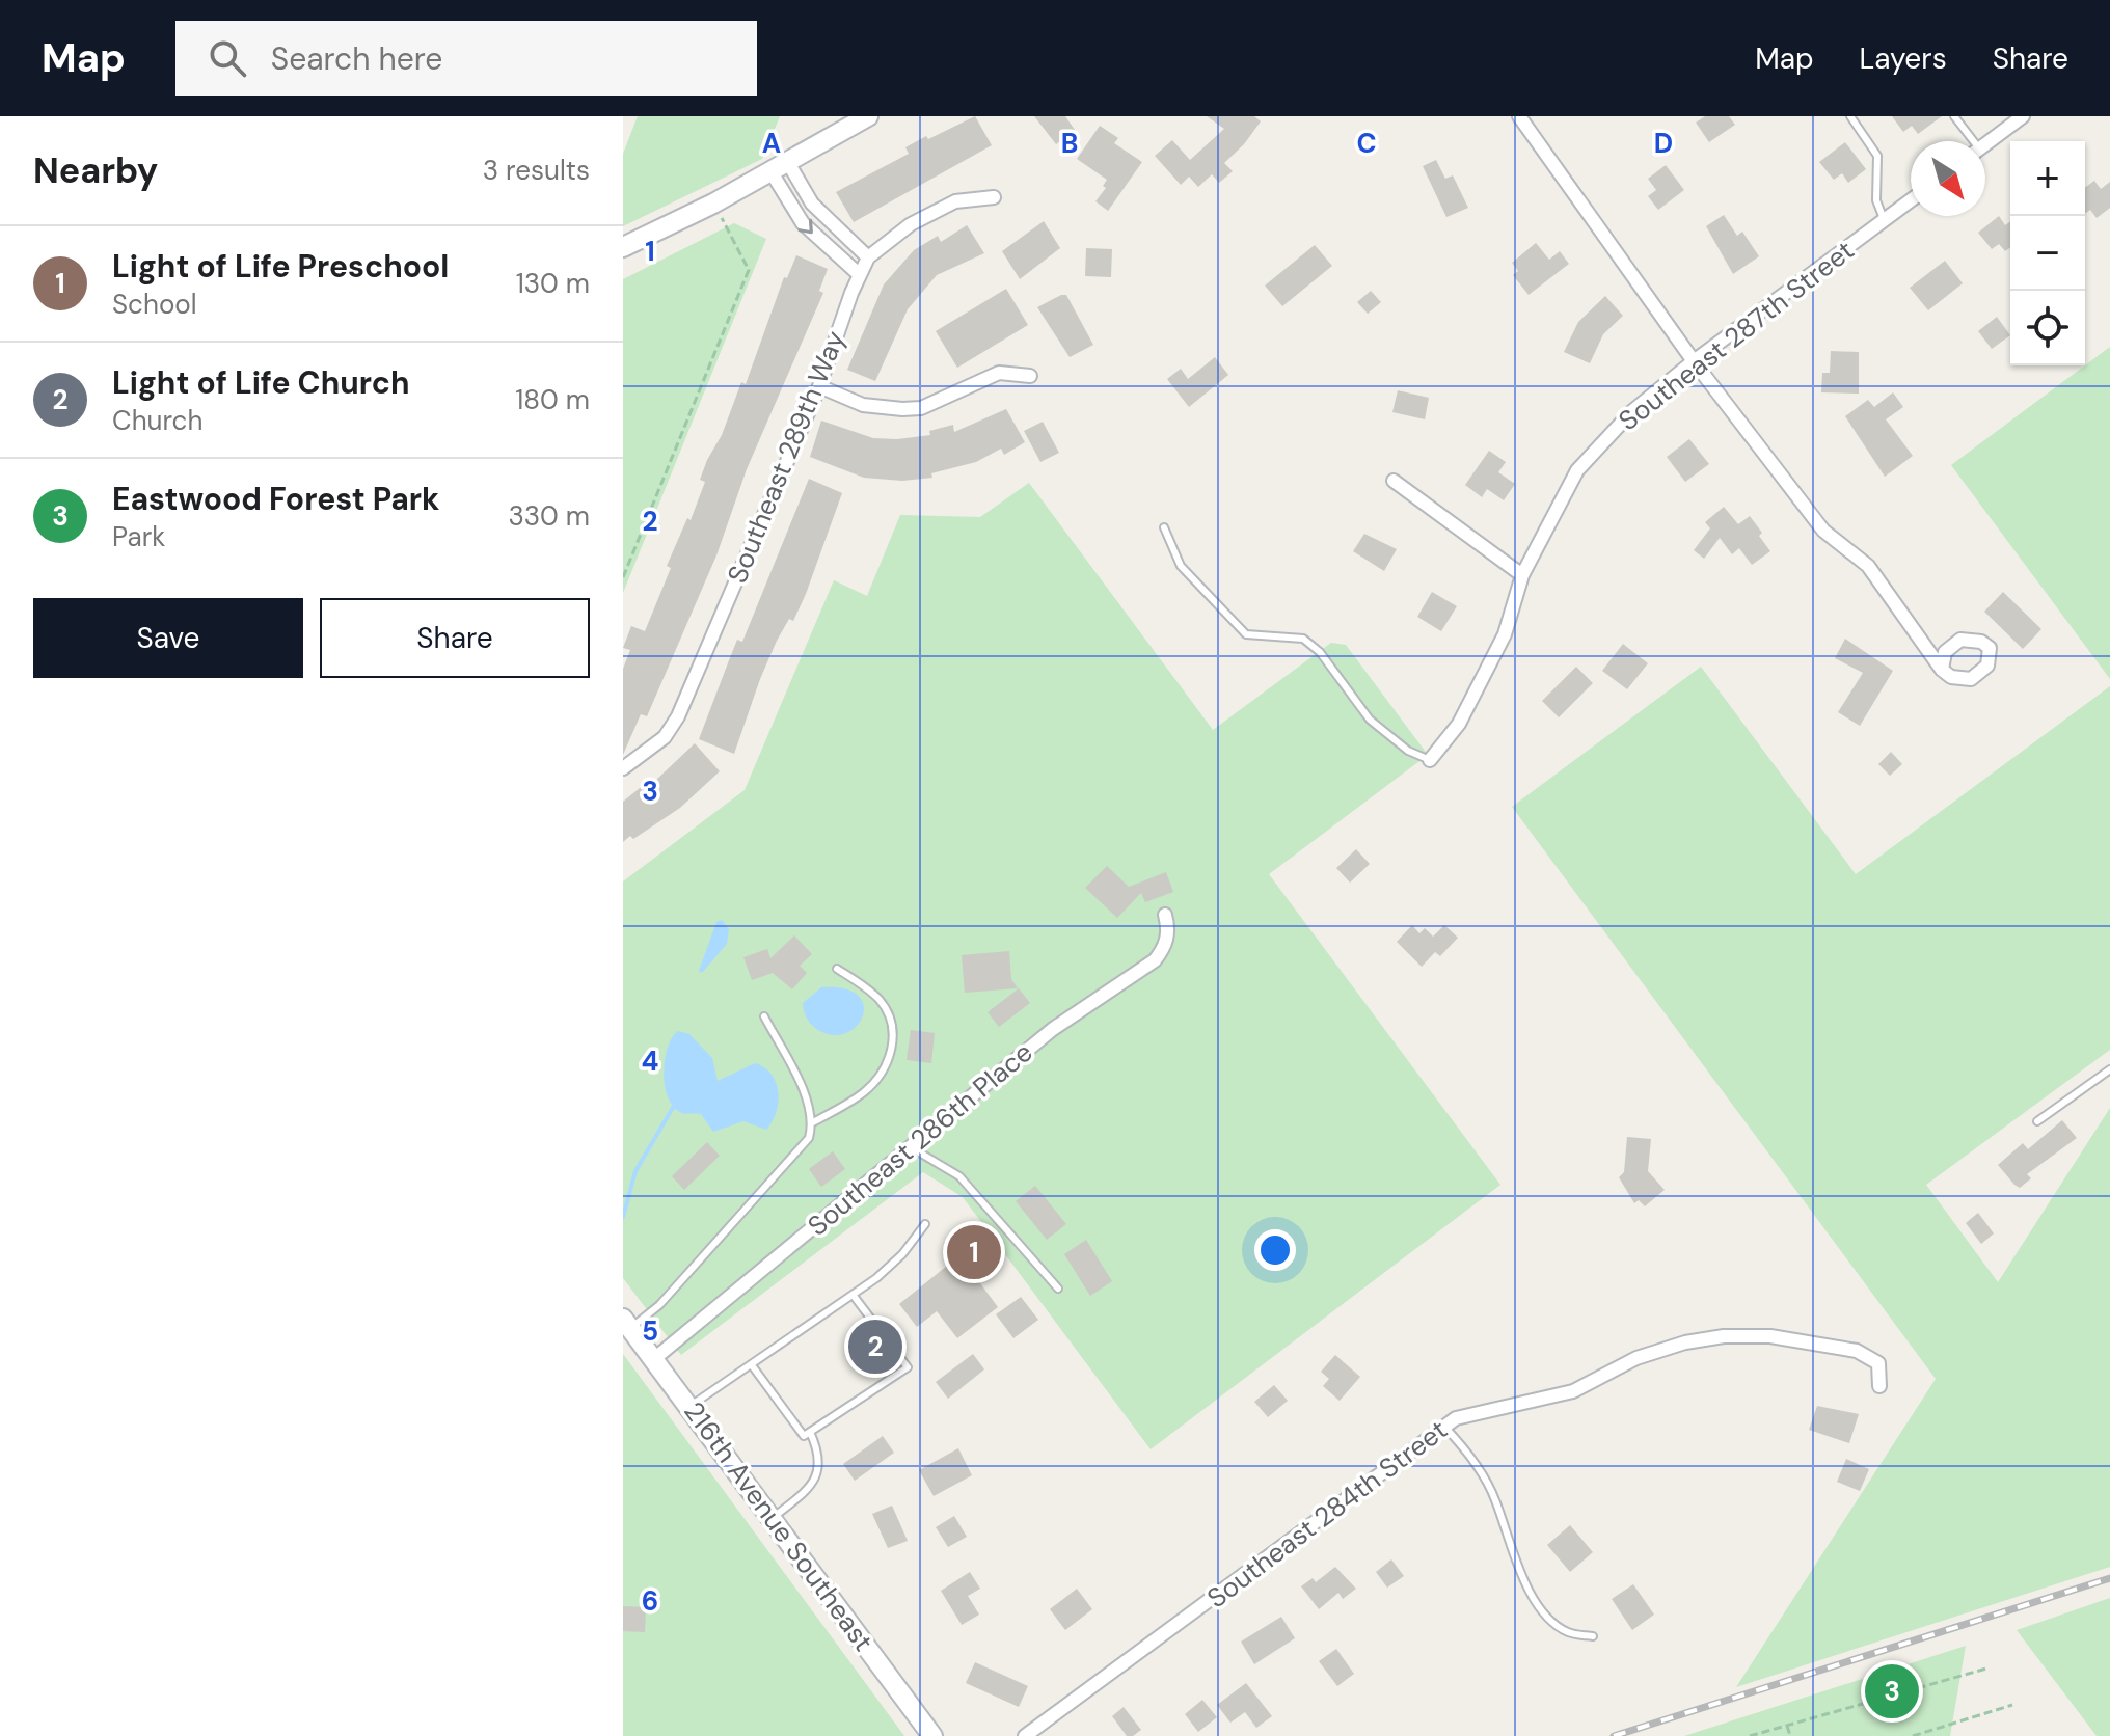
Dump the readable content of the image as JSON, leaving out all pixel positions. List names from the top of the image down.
{
  "streets": {
    "street": [
      "Southeast 287th Street",
      "Southeast 289th Way",
      "Southeast 286th Place",
      "Southeast 284th Street",
      "216th Avenue Southeast"
    ]
  },
  "crossings": [
    ["Southeast 286th Place", "216th Avenue Southeast"]
  ],
  "north": "bottom right",
  "page": {
    "header": "Map",
    "search": "Search here",
    "nav": ["Map", "Layers", "Share"],
    "heading": ["Nearby", "3 results"],
    "map_buttons": ["+", "−"],
    "list": [
      {
        "mark": "1",
        "name": "Light of Life Preschool",
        "note": "School",
        "value": "130 m"
      },
      {
        "mark": "2",
        "name": "Light of Life Church",
        "note": "Church",
        "value": "180 m"
      },
      {
        "mark": "3",
        "name": "Eastwood Forest Park",
        "note": "Park",
        "value": "330 m"
      }
    ],
    "buttons": ["Save", "Share"],
    "pins": ["1", "2", "3"]
  },
  "grid": {
    "columns": [
      "A",
      "B",
      "C",
      "D"
    ],
    "rows": [
      "1",
      "2",
      "3",
      "4",
      "5",
      "6"
    ]
  }
}
